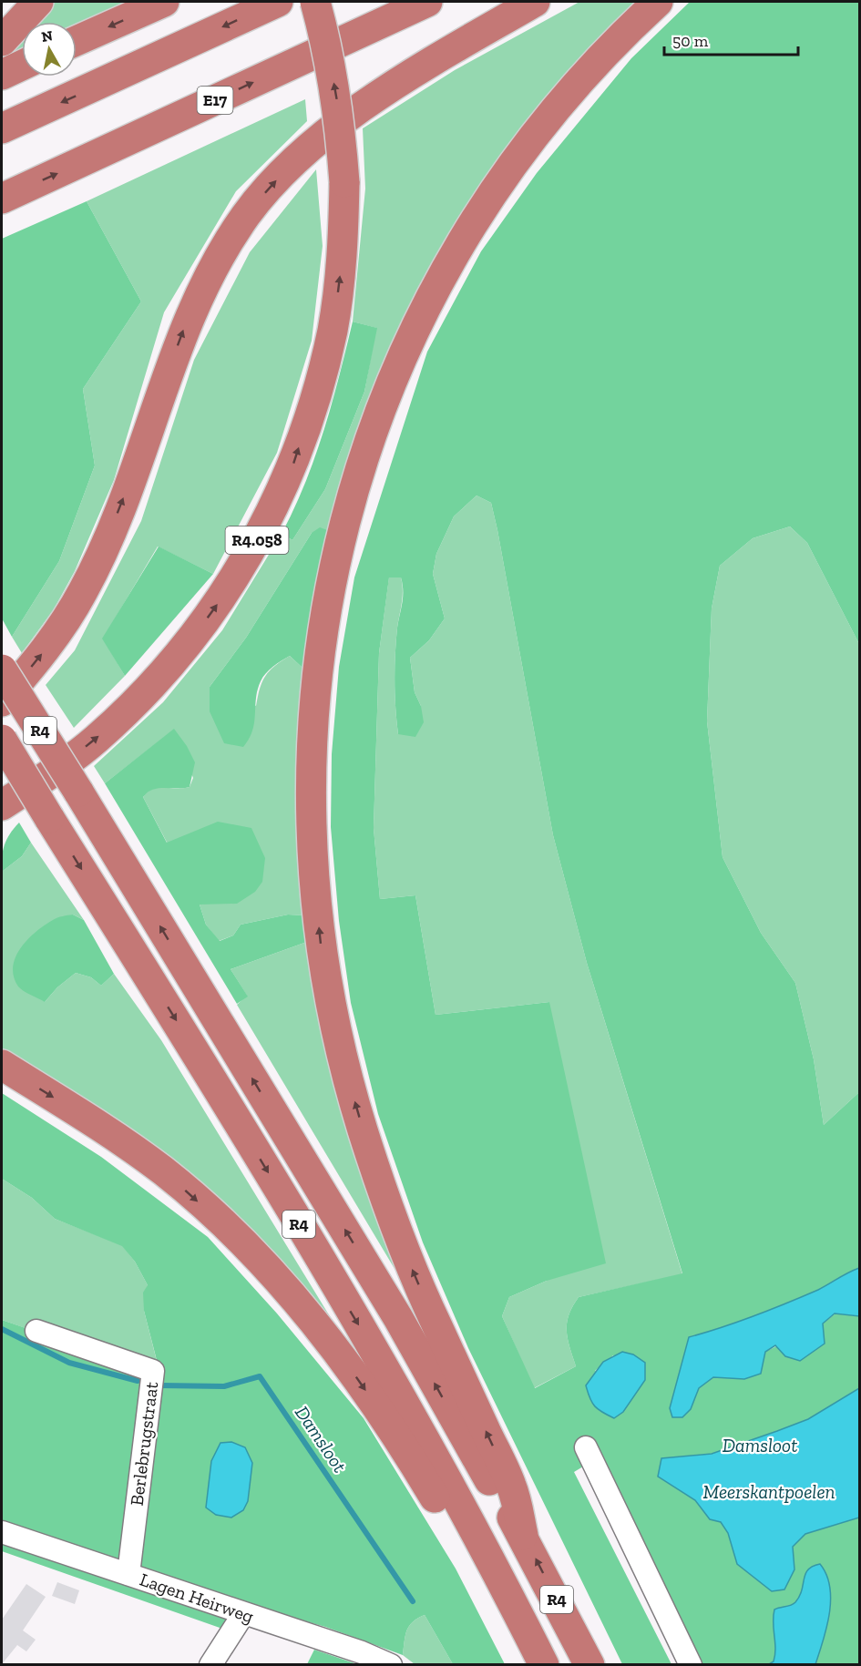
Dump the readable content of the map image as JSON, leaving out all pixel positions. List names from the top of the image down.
{
  "streets": {
    "highway": ["E17", "R4.058", "R4"],
    "street": ["Berlebrugstraat", "Lagen Heirweg"]
  },
  "crossings": [
    ["Berlebrugstraat", "Lagen Heirweg"]
  ],
  "water": ["Damsloot", "Meerskantpoelen"],
  "scale_bar": "50 m",
  "north": "top"
}
